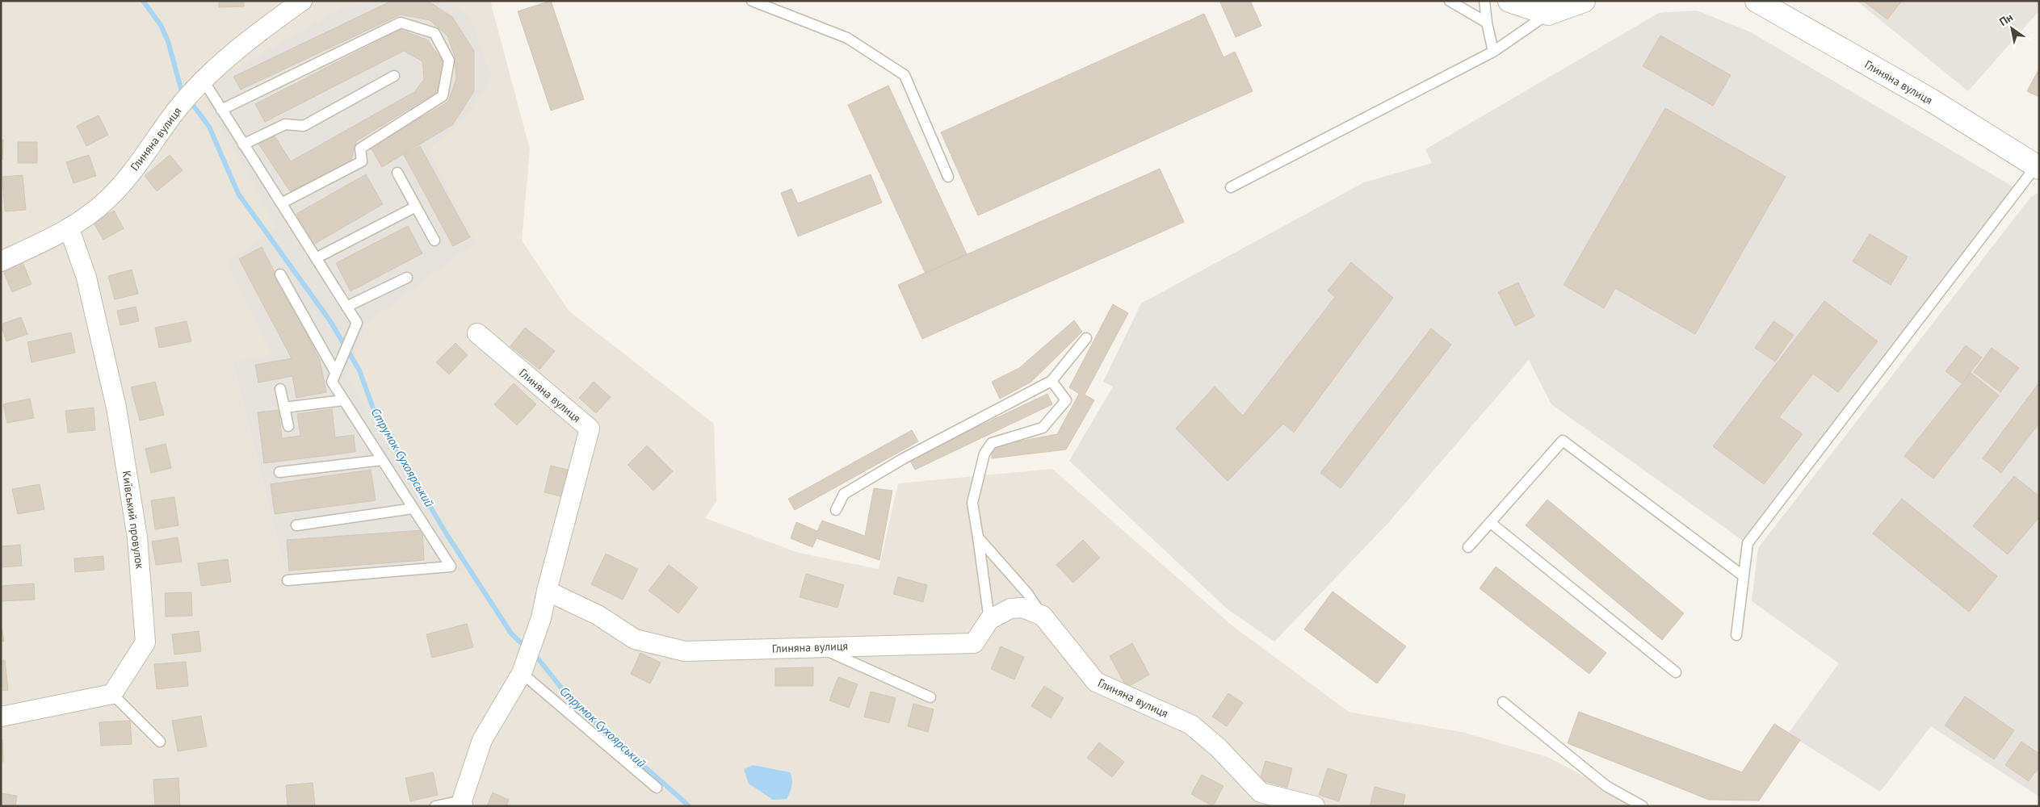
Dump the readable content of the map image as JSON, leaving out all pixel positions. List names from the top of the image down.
{
  "streets": {
    "street": ["Глиняна вулиця", "Київський провулок"]
  },
  "crossings": [
    ["Глиняна вулиця", "Київський провулок"]
  ],
  "water": ["Струмок Сухоярський"],
  "north": "top left"
}
